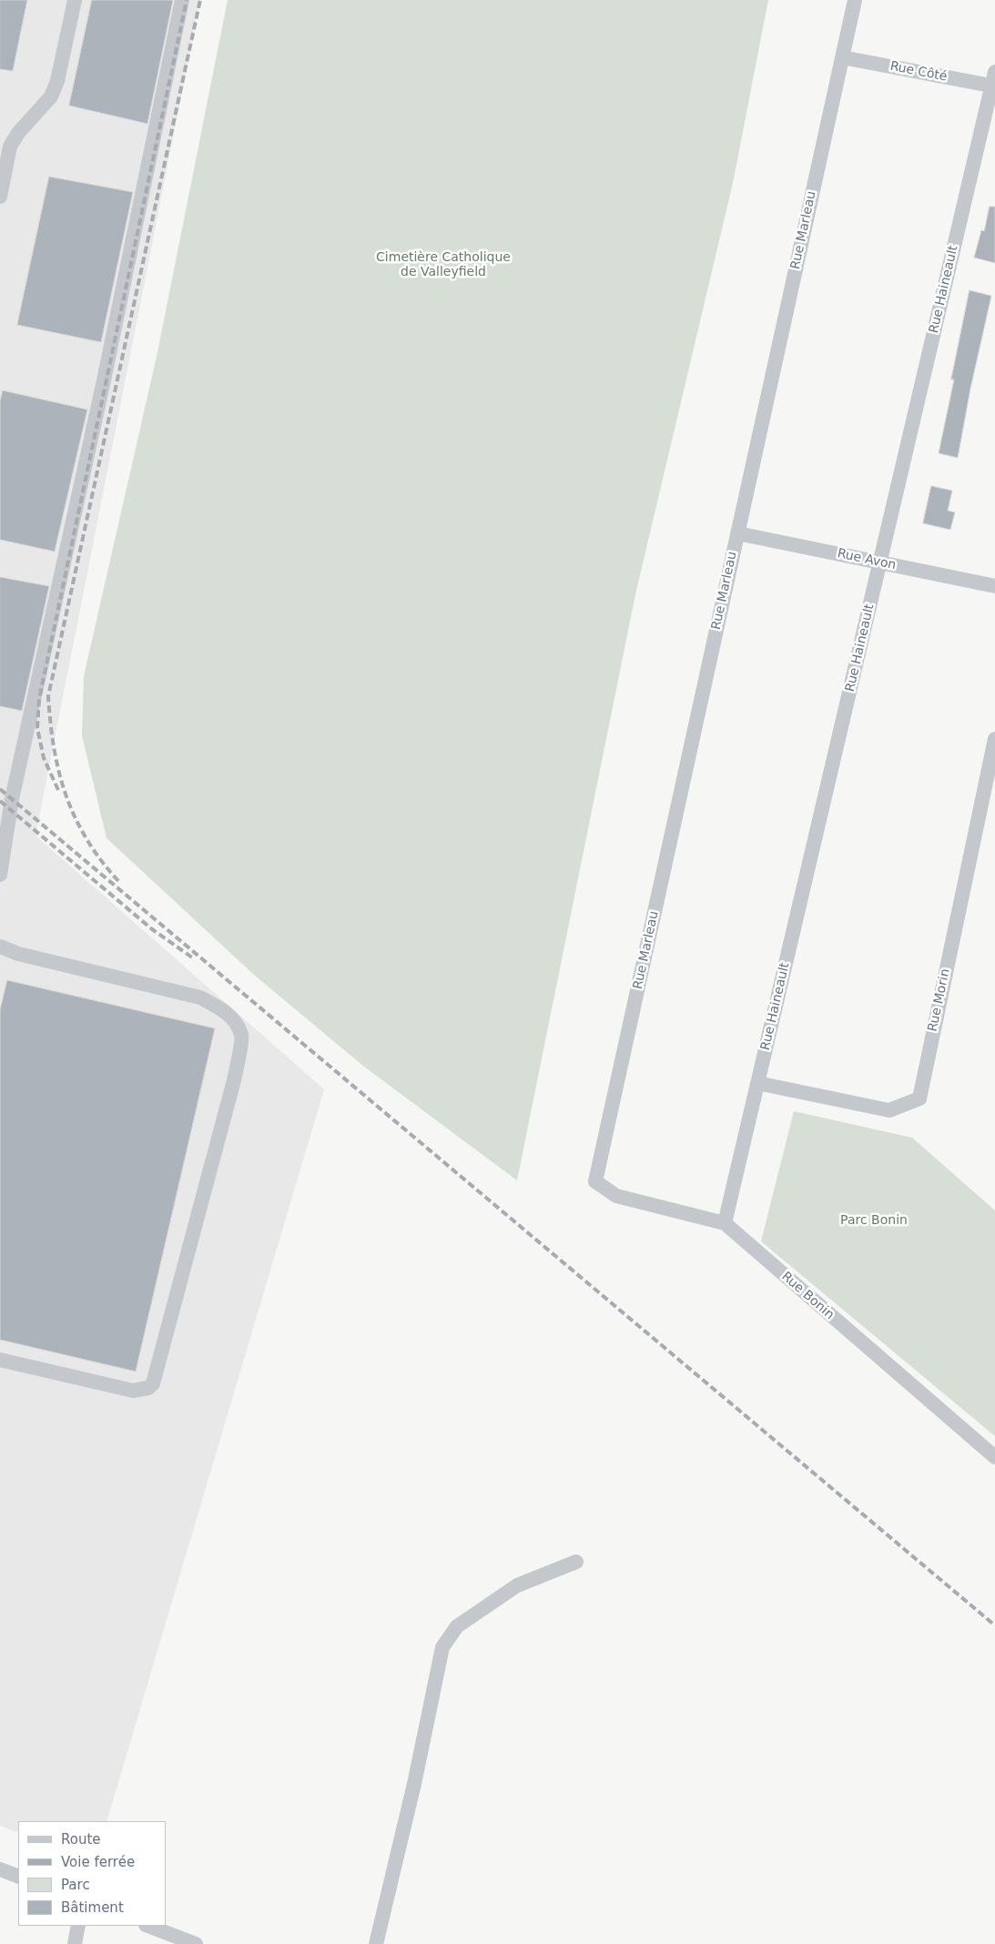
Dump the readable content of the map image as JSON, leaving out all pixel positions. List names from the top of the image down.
{
  "streets": {
    "street": [
      "Rue Côté",
      "Rue Marleau",
      "Rue Haineault",
      "Rue Avon",
      "Rue Morin",
      "Rue Bonin"
    ]
  },
  "crossings": [
    ["Rue Côté", "Rue Marleau"],
    ["Rue Côté", "Rue Haineault"],
    ["Rue Marleau", "Rue Avon"],
    ["Rue Marleau", "Rue Bonin"],
    ["Rue Haineault", "Rue Avon"],
    ["Rue Haineault", "Rue Morin"],
    ["Rue Haineault", "Rue Bonin"]
  ],
  "parks": ["Cimetière Catholique de Valleyfield", "Parc Bonin"],
  "legend": [
    "Route",
    "Voie ferrée",
    "Parc",
    "Bâtiment"
  ]
}
